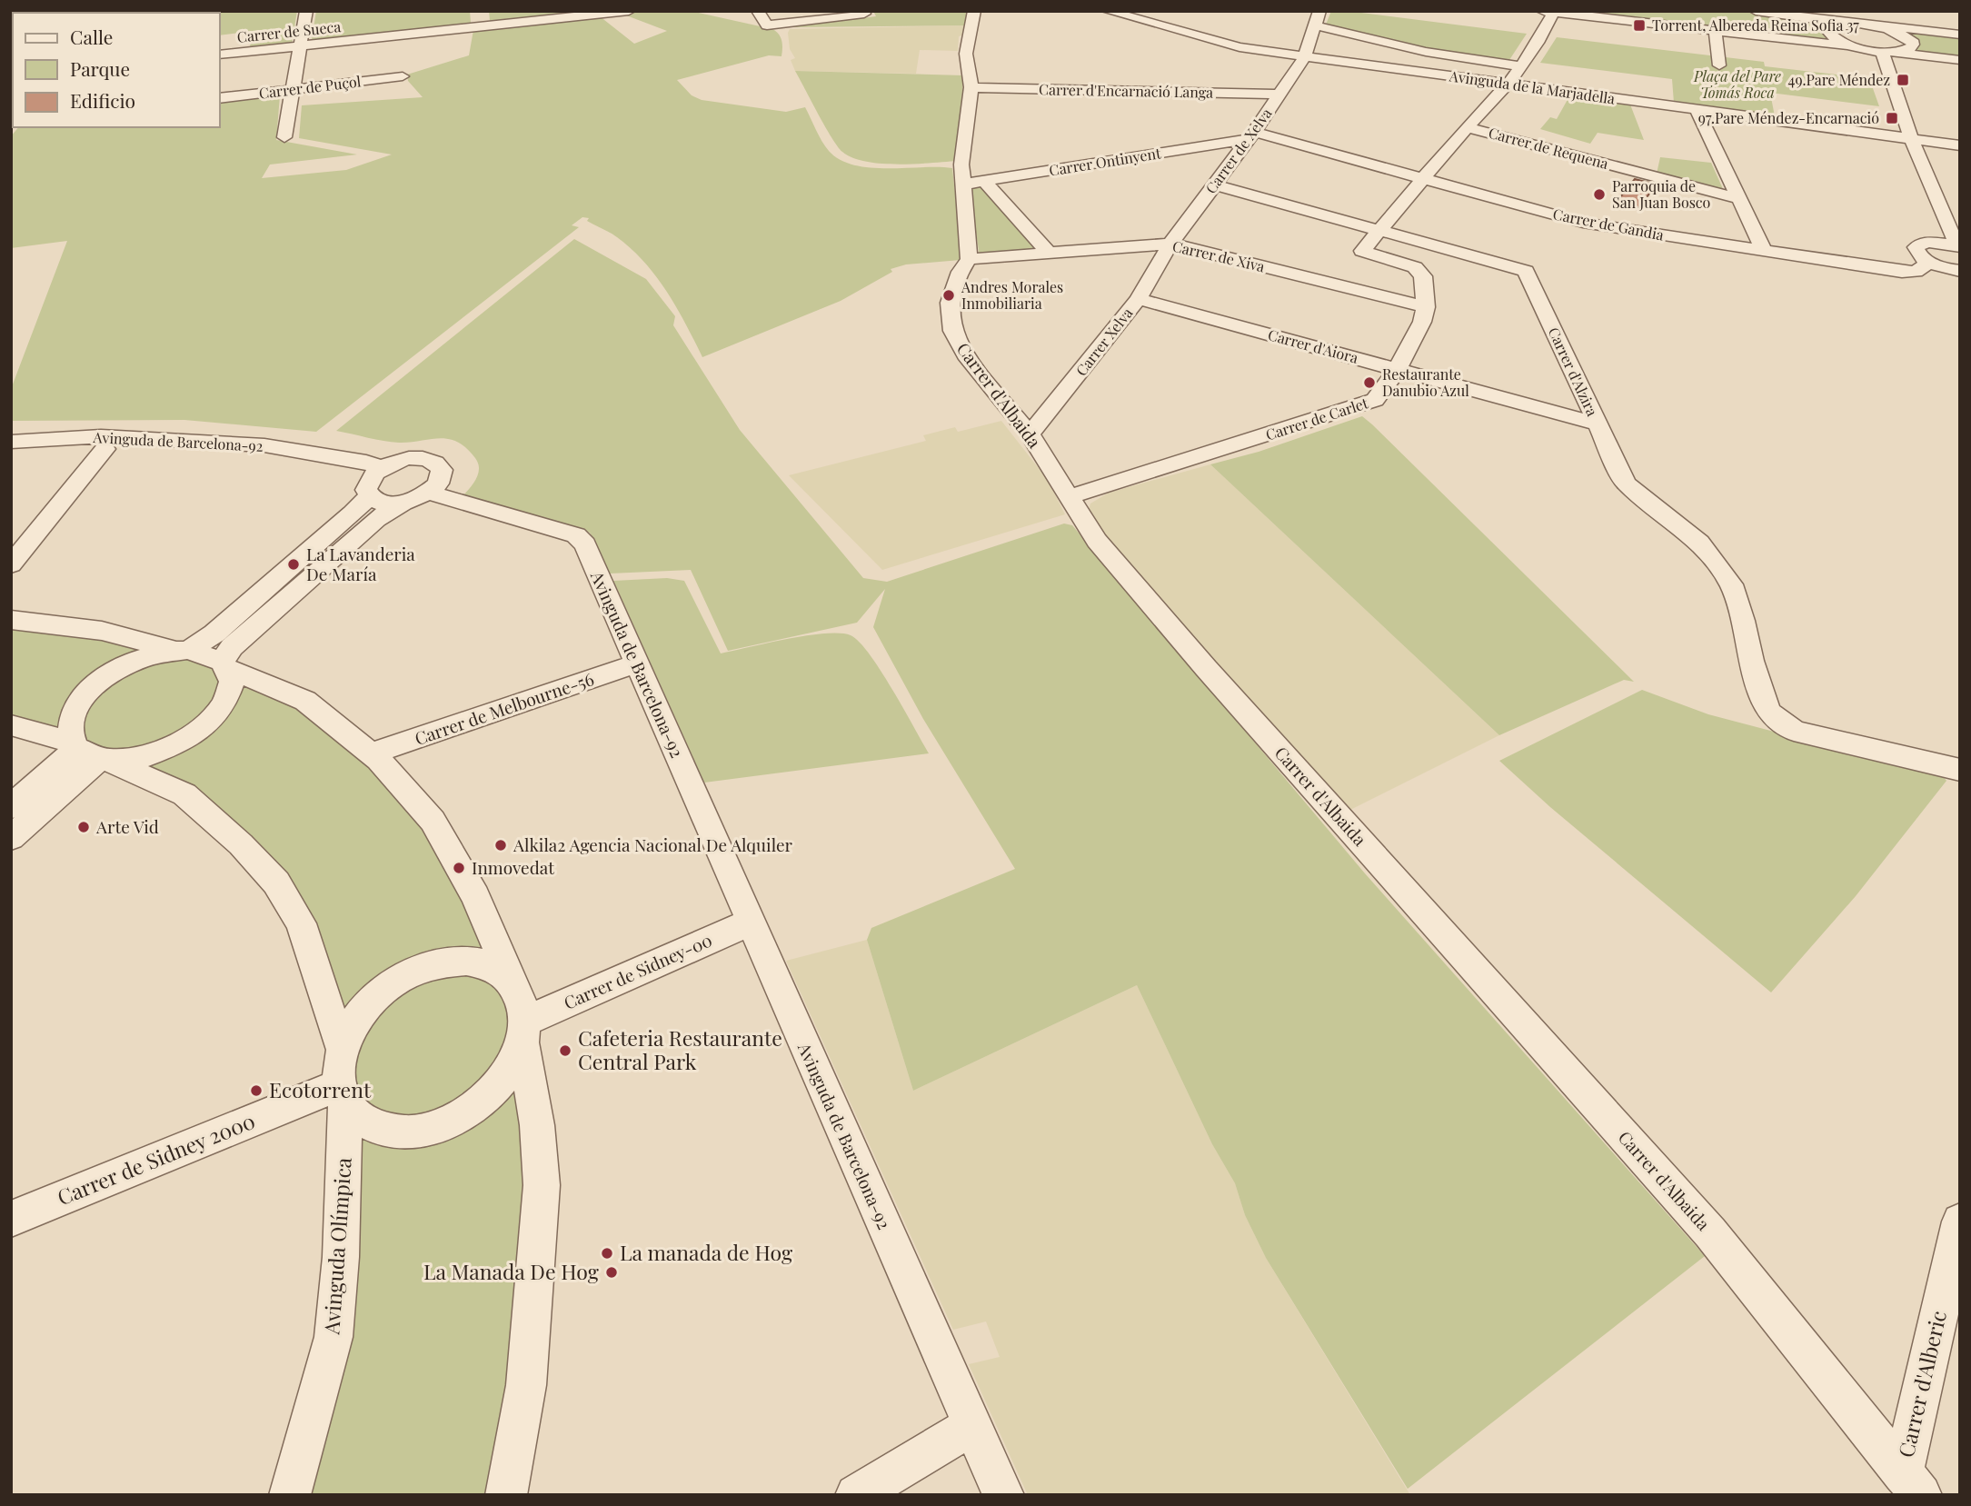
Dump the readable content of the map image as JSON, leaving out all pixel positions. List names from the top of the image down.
{
  "streets": {
    "street": [
      "Carrer de Sueca",
      "Carrer de Puçol",
      "Avinguda de la Marjadella",
      "Carrer d'Encarnació Langa",
      "Carrer de Requena",
      "Carrer de Xelva",
      "Carrer Ontinyent",
      "Carrer de Gandia",
      "Carrer de Xiva",
      "Carrer Xelva",
      "Carrer d'Aiora",
      "Carrer d'Alzira",
      "Carrer d'Albaida",
      "Carrer de Carlet",
      "Avinguda de Barcelona-92",
      "Carrer de Melbourne-56",
      "Carrer de Sidney-00",
      "Carrer de Sidney 2000",
      "Avinguda Olímpica",
      "Carrer d'Alberic"
    ]
  },
  "crossings": [
    ["Avinguda de la Marjadella", "Carrer de Xelva"],
    ["Avinguda de la Marjadella", "Carrer de Carlet"],
    ["Carrer d'Encarnació Langa", "Carrer de Xelva"],
    ["Carrer de Requena", "Carrer de Carlet"],
    ["Carrer de Xelva", "Carrer Ontinyent"],
    ["Carrer de Xelva", "Carrer de Gandia"],
    ["Carrer de Xelva", "Carrer de Xiva"],
    ["Carrer de Xelva", "Carrer Xelva"],
    ["Carrer de Xelva", "Carrer d'Alzira"],
    ["Carrer Ontinyent", "Carrer de Gandia"],
    ["Carrer de Gandia", "Carrer de Carlet"],
    ["Carrer de Xiva", "Carrer Xelva"],
    ["Carrer de Xiva", "Carrer d'Albaida"],
    ["Carrer de Xiva", "Carrer de Carlet"],
    ["Carrer Xelva", "Carrer d'Aiora"],
    ["Carrer Xelva", "Carrer d'Albaida"],
    ["Carrer d'Aiora", "Carrer d'Alzira"],
    ["Carrer d'Aiora", "Carrer de Carlet"],
    ["Carrer d'Alzira", "Carrer de Carlet"],
    ["Carrer d'Albaida", "Carrer de Carlet"],
    ["Carrer d'Albaida", "Carrer d'Alberic"],
    ["Avinguda de Barcelona-92", "Carrer de Melbourne-56"],
    ["Avinguda de Barcelona-92", "Carrer de Sidney-00"],
    ["Carrer de Sidney-00", "Carrer de Sidney 2000"],
    ["Carrer de Sidney-00", "Avinguda Olímpica"],
    ["Carrer de Sidney 2000", "Avinguda Olímpica"]
  ],
  "parks": ["Plaça del Pare Tomás Roca"],
  "places": {
    "transit": ["Torrent, Albereda Reina Sofia 37", "49.Pare Méndez", "97.Pare Méndez-Encarnació"],
    "other": [
      "Parroquia de San Juan Bosco",
      "Andres Morales Inmobiliaria",
      "Restaurante Danubio Azul",
      "La Lavanderia De María",
      "Arte Vid",
      "Alkila2 Agencia Nacional De Alquiler",
      "Inmovedat",
      "Cafeteria Restaurante Central Park",
      "Ecotorrent",
      "La manada de Hog",
      "La Manada De Hog"
    ]
  },
  "legend": ["Calle", "Parque", "Edificio"]
}
